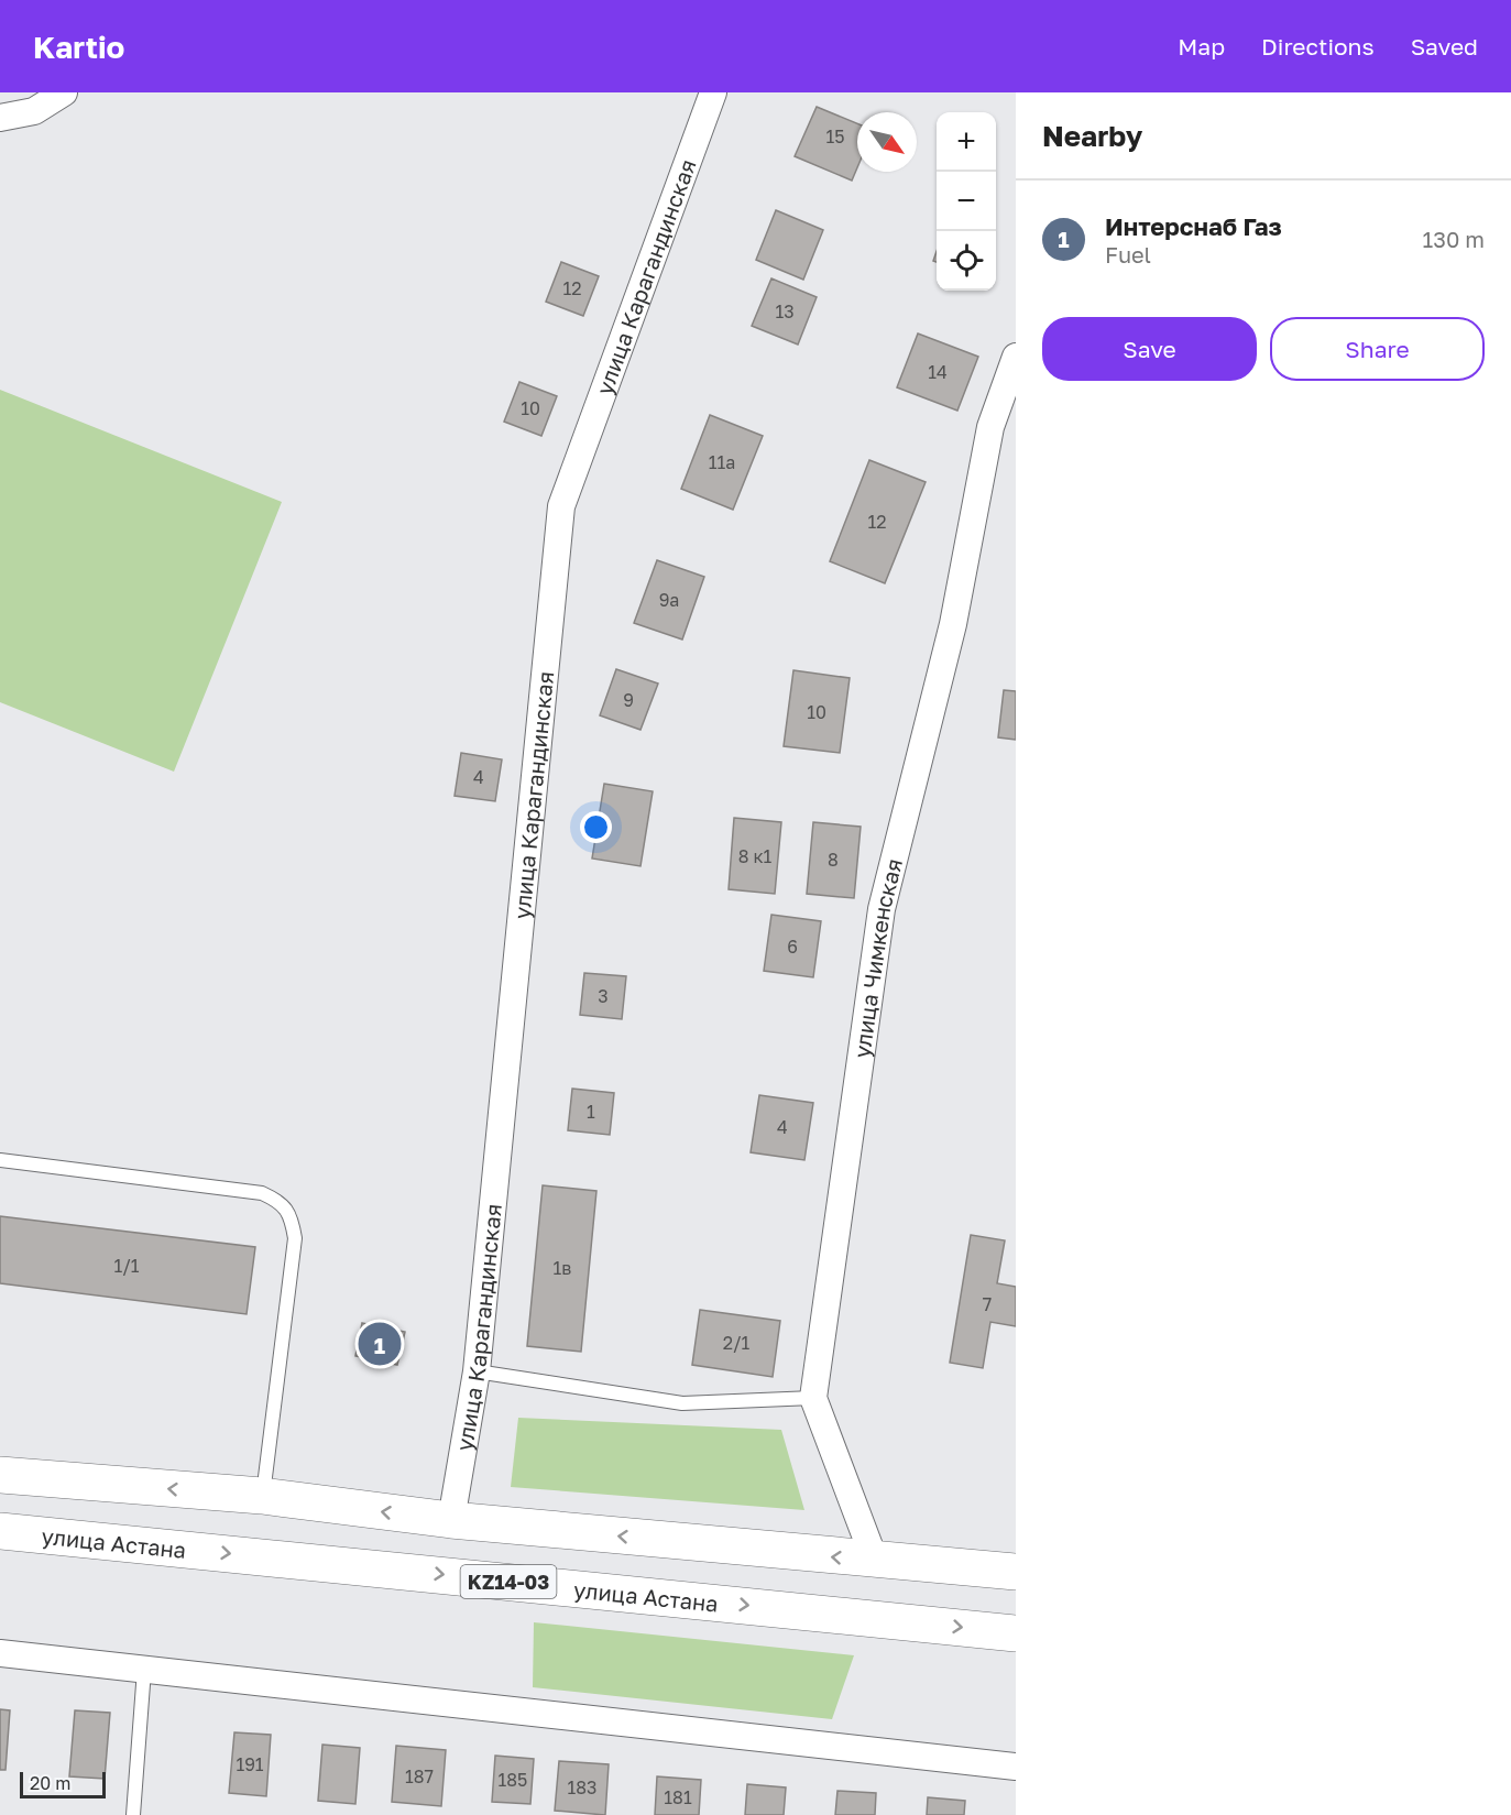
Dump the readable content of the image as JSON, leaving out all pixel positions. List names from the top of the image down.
{
  "streets": {
    "main road": ["улица Астана", "KZ14-03"],
    "street": ["улица Карагандинская", "улица Чимкенская"]
  },
  "house_numbers": [
    "15",
    "12",
    "13",
    "14",
    "10",
    "11а",
    "12",
    "9а",
    "9",
    "10",
    "4",
    "8 к1",
    "8",
    "6",
    "3",
    "1",
    "4",
    "1/1",
    "1в",
    "7",
    "2/1",
    "191",
    "187",
    "185",
    "183",
    "181"
  ],
  "scale_bar": "20 m",
  "north": "bottom right",
  "page": {
    "header": "Kartio",
    "nav": ["Map", "Directions", "Saved"],
    "heading": "Nearby",
    "map_buttons": ["+", "−"],
    "list": [
      {
        "mark": "1",
        "name": "Интерснаб Газ",
        "note": "Fuel",
        "value": "130 m"
      }
    ],
    "buttons": ["Save", "Share"],
    "pins": "1",
    "scale": "20 m"
  }
}
